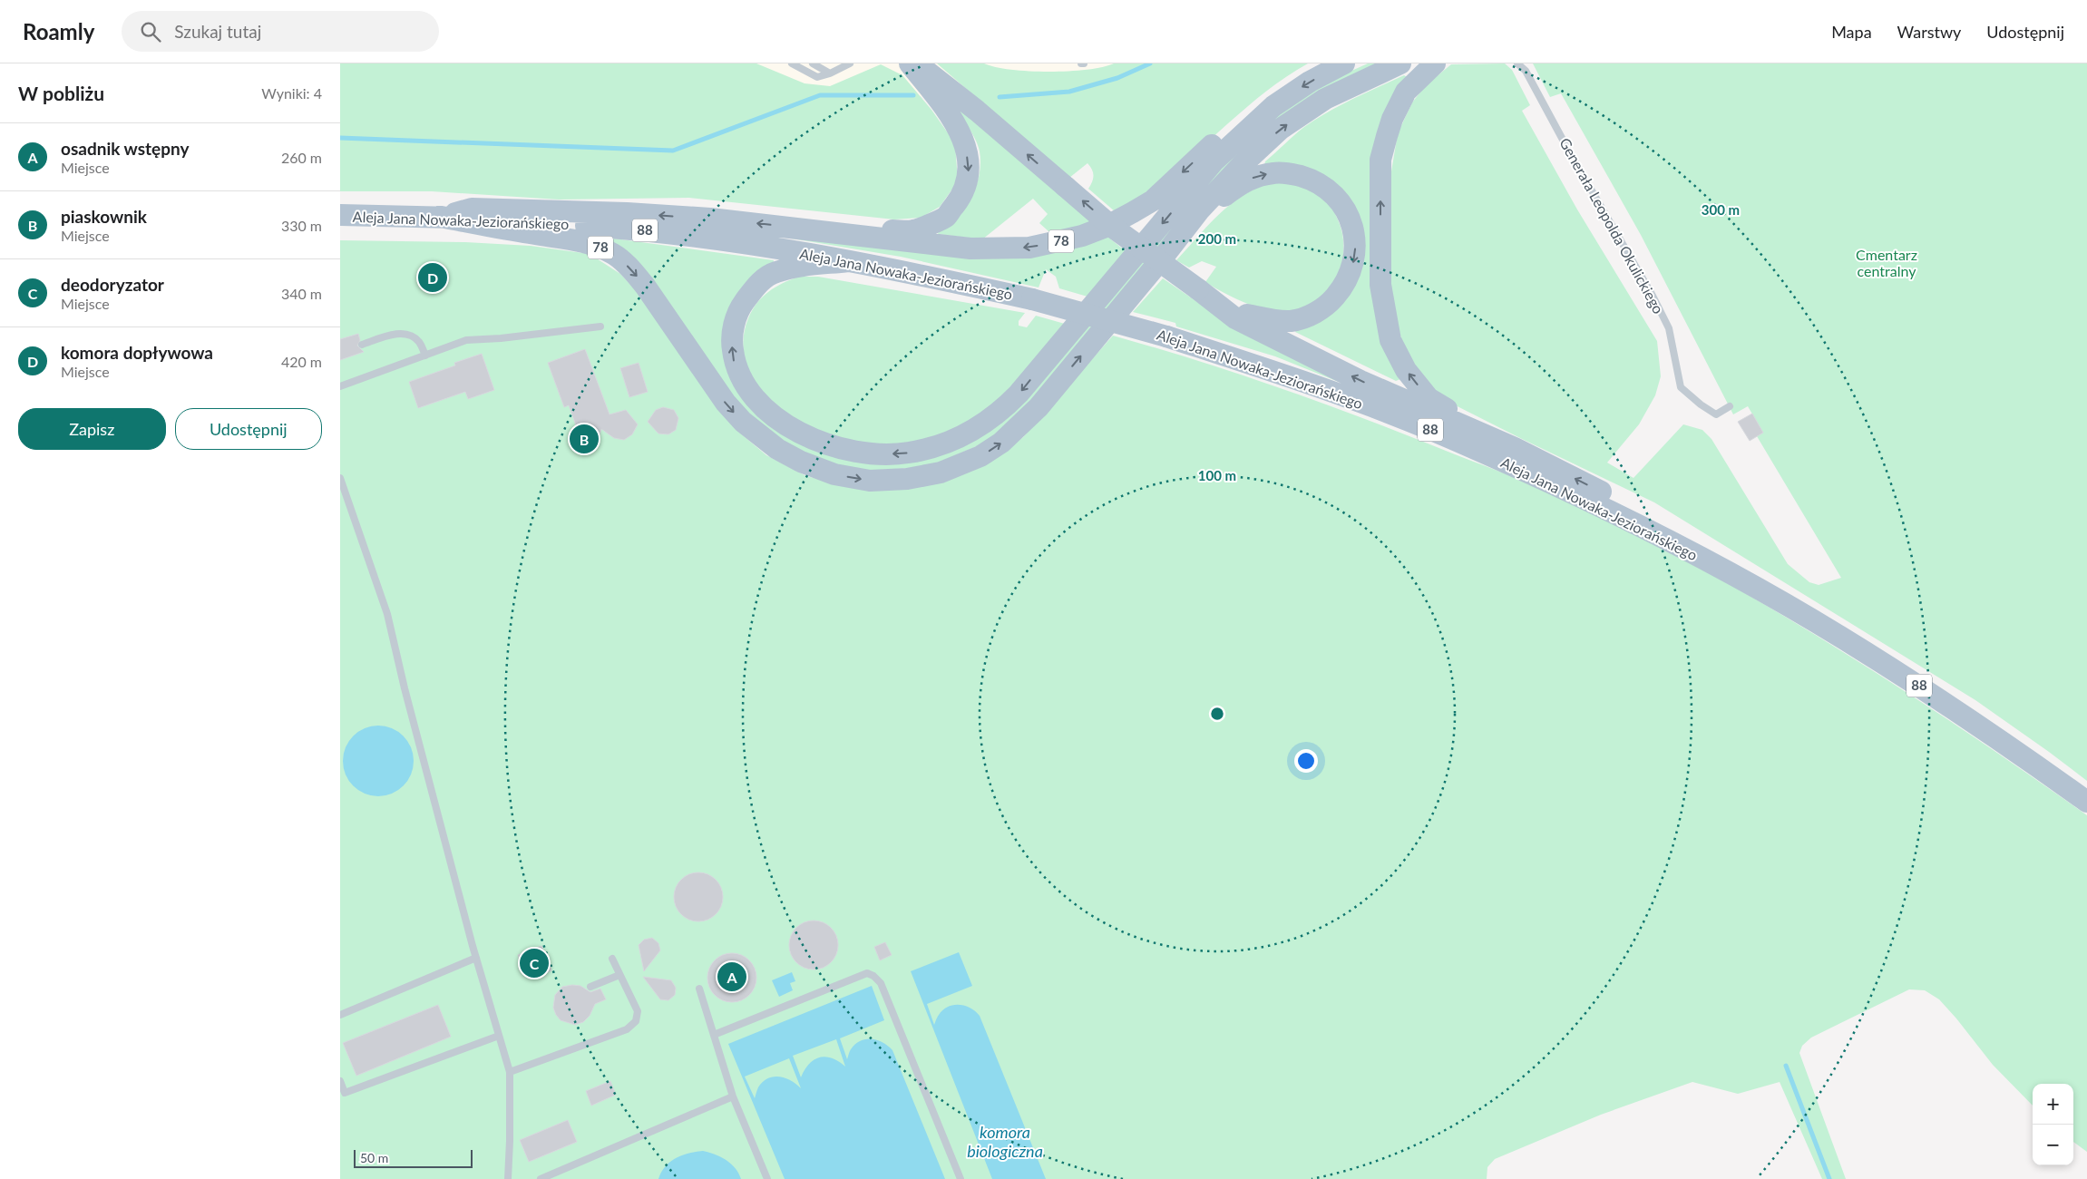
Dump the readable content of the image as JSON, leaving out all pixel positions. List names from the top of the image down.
{
  "streets": {
    "main road": ["Aleja Jana Nowaka-Jeziorańskiego", "88", "78"],
    "lane": ["Generała Leopolda Okulickiego"]
  },
  "crossings": [
    ["Aleja Jana Nowaka-Jeziorańskiego", "78"]
  ],
  "water": ["komora biologiczna"],
  "parks": ["Cmentarz centralny"],
  "scale_bar": "50 m",
  "page": {
    "header": "Roamly",
    "search": "Szukaj tutaj",
    "nav": ["Mapa", "Warstwy", "Udostępnij"],
    "heading": ["W pobliżu", "Wyniki: 4"],
    "list": [
      {
        "mark": "A",
        "name": "osadnik wstępny",
        "note": "Miejsce",
        "value": "260 m"
      },
      {
        "mark": "B",
        "name": "piaskownik",
        "note": "Miejsce",
        "value": "330 m"
      },
      {
        "mark": "C",
        "name": "deodoryzator",
        "note": "Miejsce",
        "value": "340 m"
      },
      {
        "mark": "D",
        "name": "komora dopływowa",
        "note": "Miejsce",
        "value": "420 m"
      }
    ],
    "pins": [
      "D",
      "B",
      "C",
      "A"
    ],
    "buttons": ["Zapisz", "Udostępnij"],
    "map_buttons": ["+", "−"],
    "scale": "50 m"
  },
  "rings": ["300 m", "200 m", "100 m"]
}
